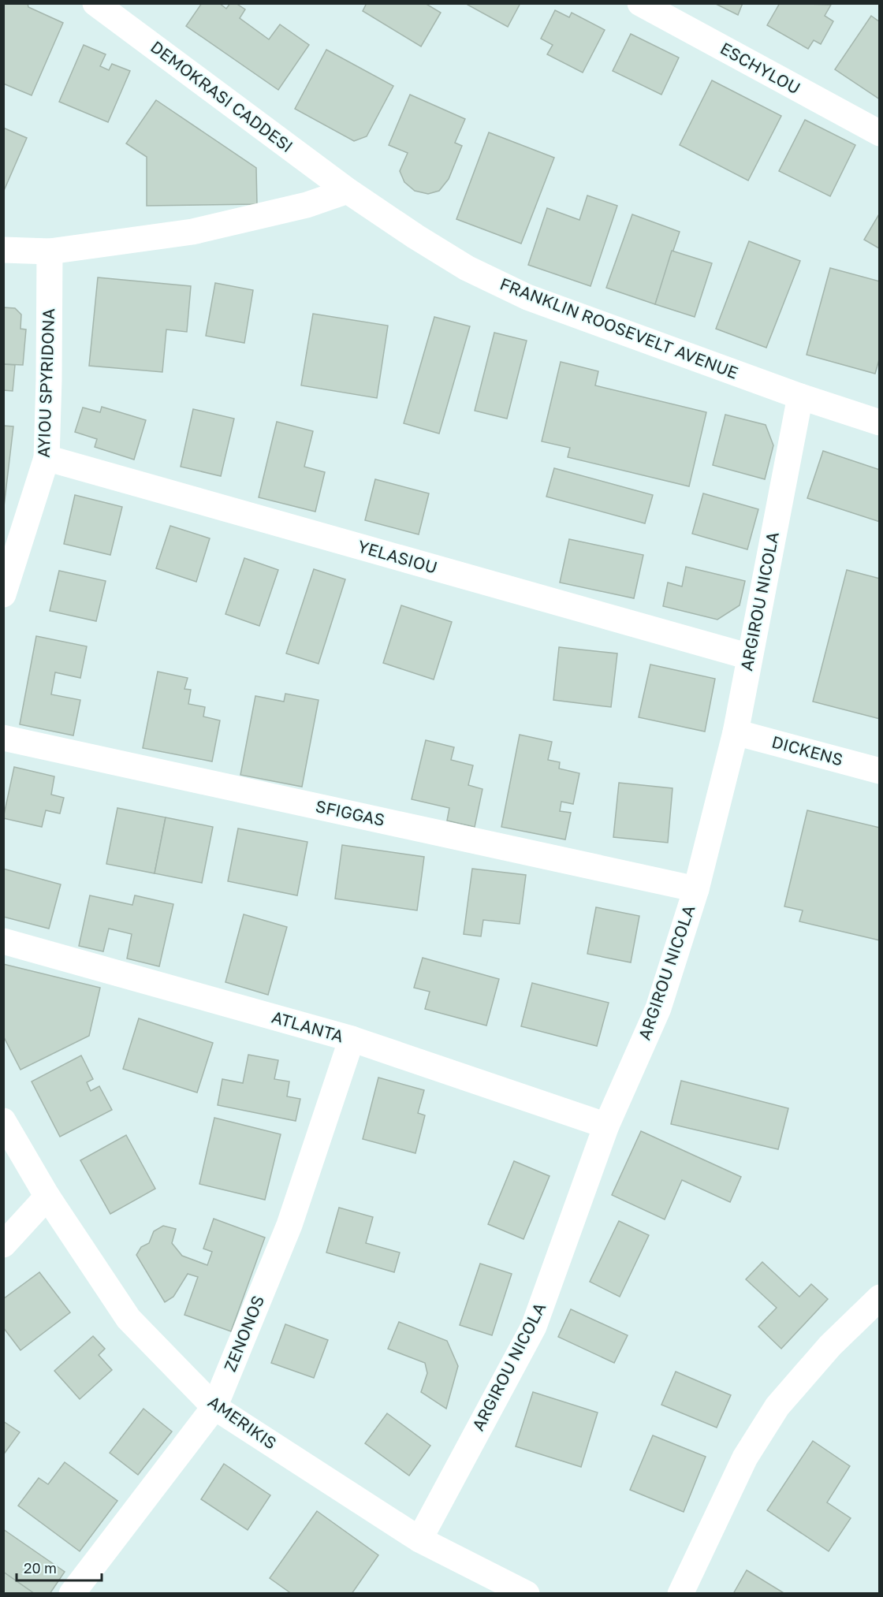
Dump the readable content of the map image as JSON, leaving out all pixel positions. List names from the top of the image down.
{
  "streets": {
    "street": [
      "ESCHYLOU",
      "DEMOKRASI CADDESI",
      "FRANKLIN ROOSEVELT AVENUE",
      "AYIOU SPYRIDONA",
      "YELASIOU",
      "ARGIROU NICOLA",
      "DICKENS",
      "SFIGGAS",
      "ATLANTA",
      "ZENONOS",
      "AMERIKIS"
    ]
  },
  "crossings": [
    ["DEMOKRASI CADDESI", "FRANKLIN ROOSEVELT AVENUE"],
    ["FRANKLIN ROOSEVELT AVENUE", "ARGIROU NICOLA"],
    ["AYIOU SPYRIDONA", "YELASIOU"],
    ["YELASIOU", "ARGIROU NICOLA"],
    ["ARGIROU NICOLA", "DICKENS"],
    ["ARGIROU NICOLA", "SFIGGAS"],
    ["ARGIROU NICOLA", "ATLANTA"],
    ["ARGIROU NICOLA", "AMERIKIS"],
    ["ATLANTA", "ZENONOS"],
    ["ZENONOS", "AMERIKIS"]
  ],
  "scale_bar": "20 m"
}
